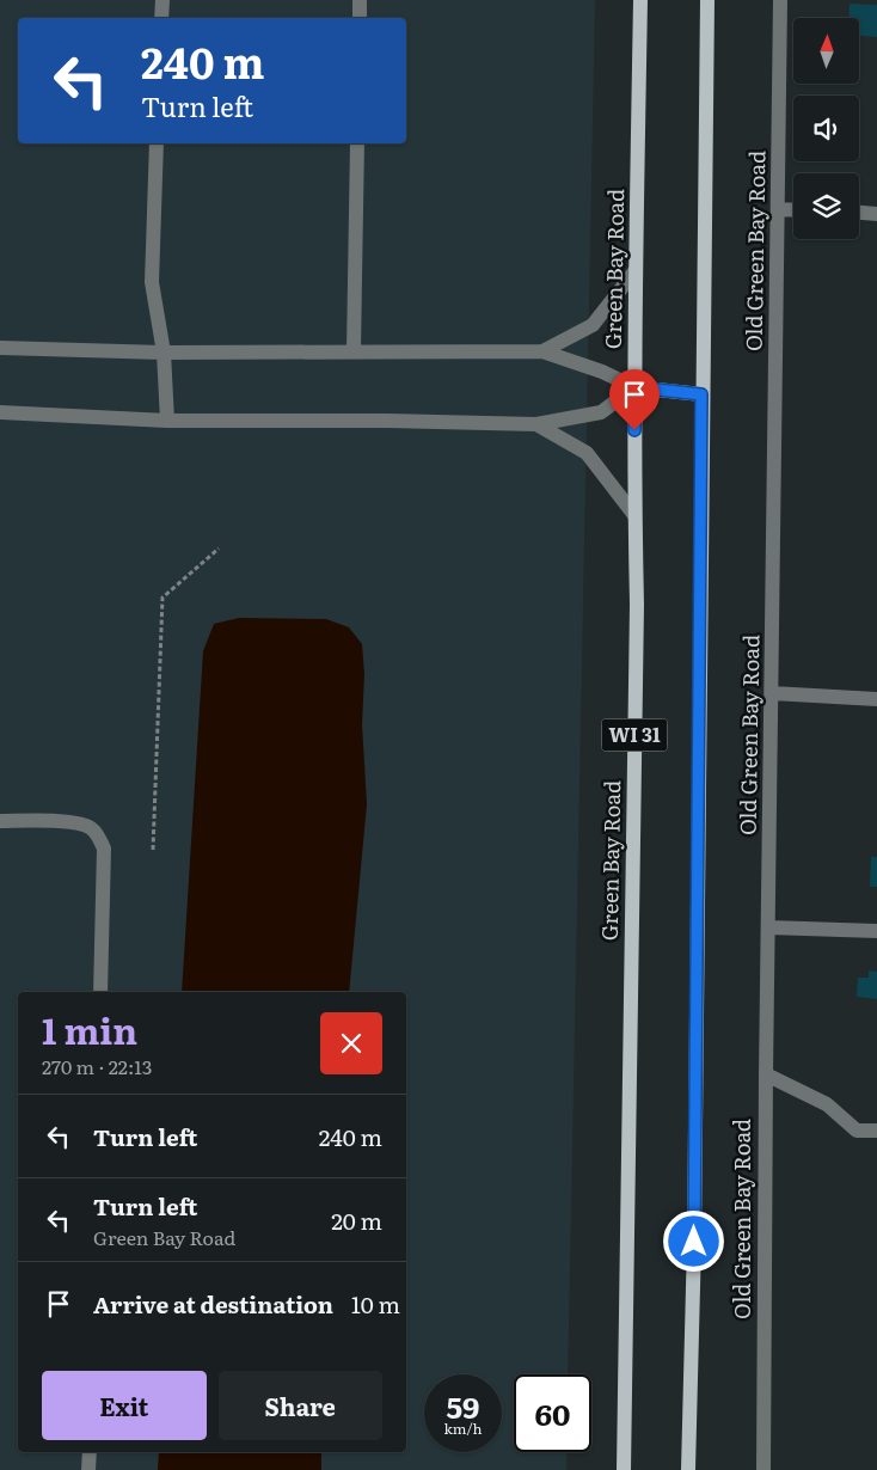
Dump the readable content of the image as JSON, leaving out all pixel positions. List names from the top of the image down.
{
  "streets": {
    "main road": ["Green Bay Road", "WI 31"],
    "street": ["Old Green Bay Road"]
  },
  "north": "top",
  "page": {
    "turn": ["240 m", "Turn left"],
    "heading": ["1 min", "270 m · 22:13"],
    "list": [
      {
        "name": "Turn left",
        "value": "240 m"
      },
      {
        "name": "Turn left",
        "note": "Green Bay Road",
        "value": "20 m"
      },
      {
        "name": "Arrive at destination",
        "value": "10 m"
      }
    ],
    "buttons": ["Exit", "Share"],
    "speed": "59 km/h",
    "limit": "60"
  }
}
